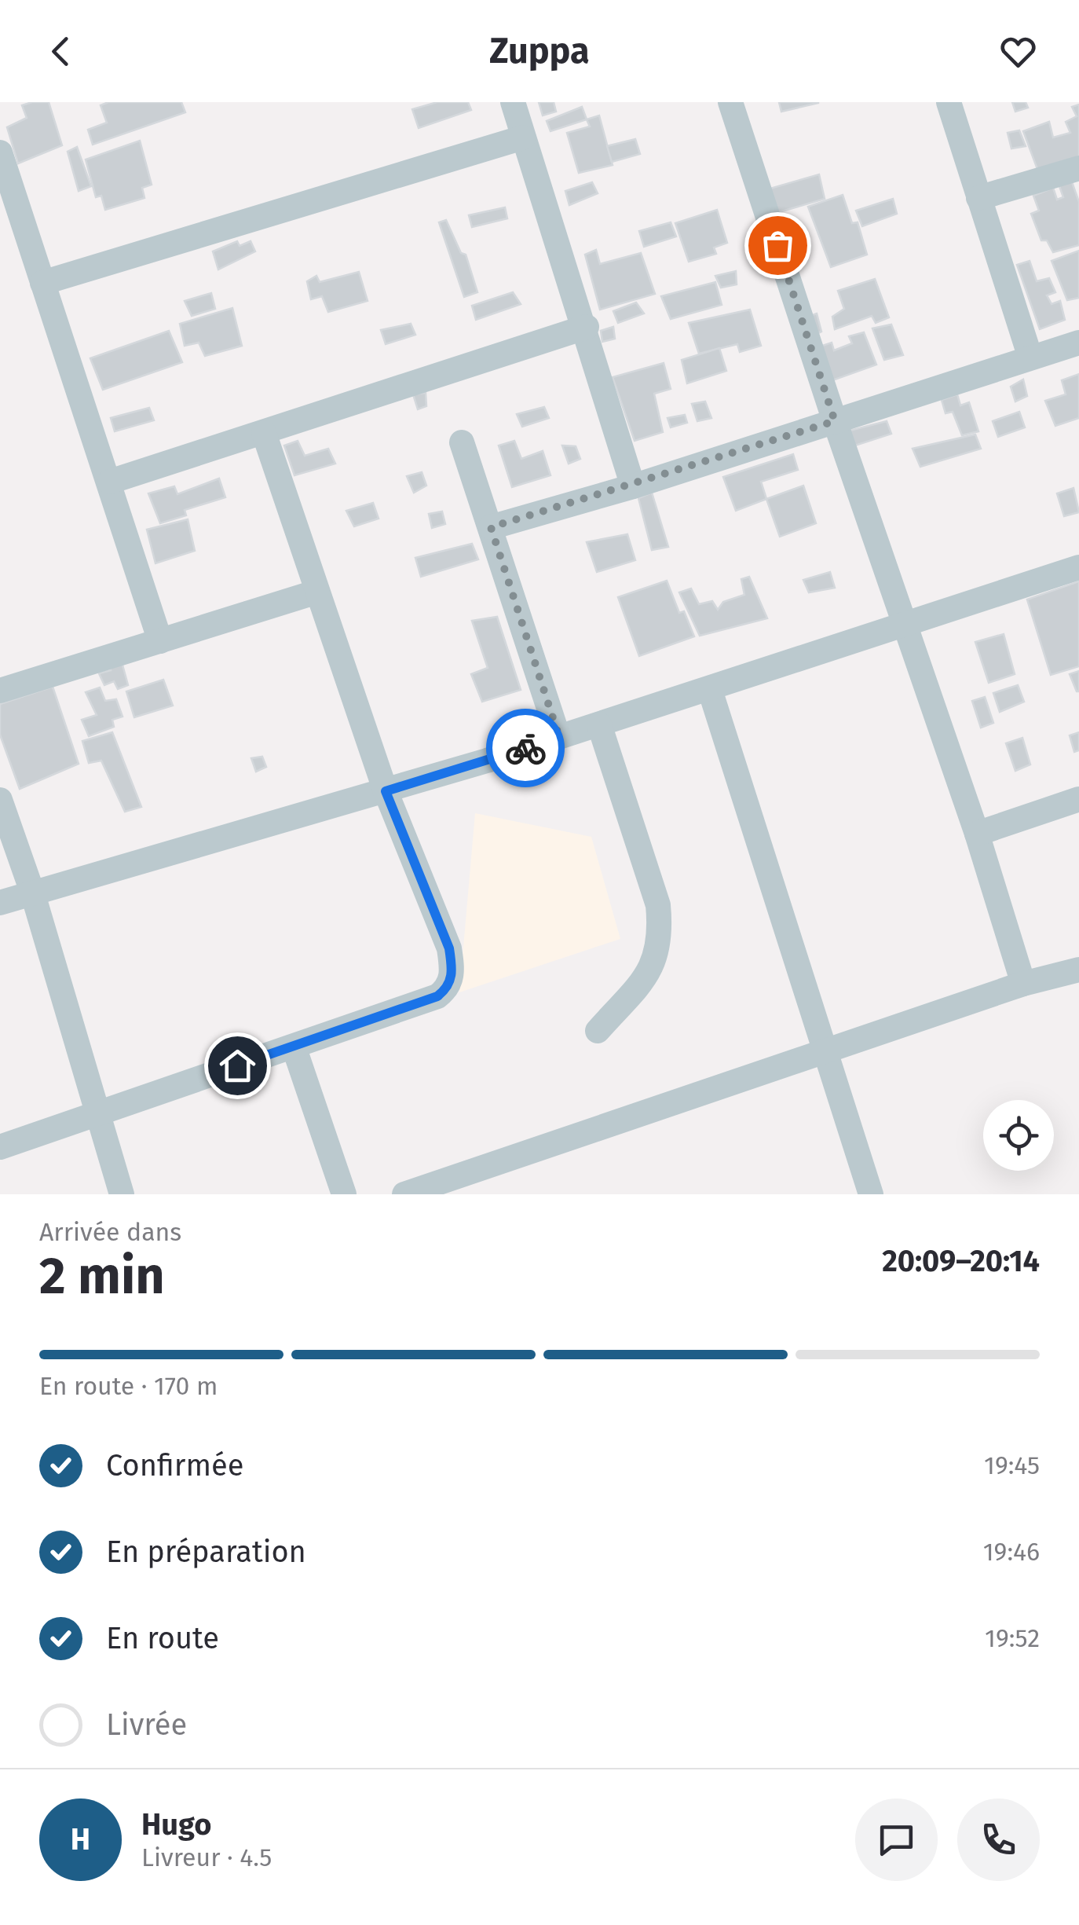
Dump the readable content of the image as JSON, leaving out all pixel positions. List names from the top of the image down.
{
  "page": {
    "header": "Zuppa",
    "heading": ["2 min", "Arrivée dans", "20:09–20:14"],
    "panel": ["Hugo", "Livreur · 4.5"],
    "bar": "En route · 170 m",
    "list": [
      ["Confirmée", "19:45"],
      ["En préparation", "19:46"],
      ["En route", "19:52"],
      "Livrée"
    ],
    "round": "H"
  }
}
